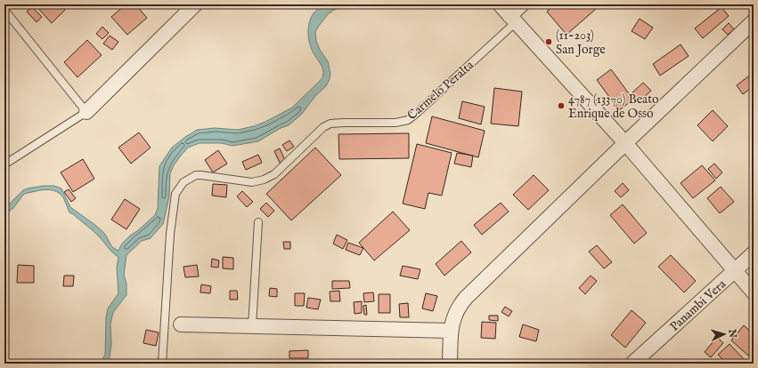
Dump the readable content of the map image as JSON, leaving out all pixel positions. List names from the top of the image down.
{
  "streets": {
    "street": ["Carmelo Peralta", "Panambi Vera"]
  },
  "places": ["(11-203) San Jorge", "4787 (13370) Beato Enrique de Osso"],
  "north": "right"
}
